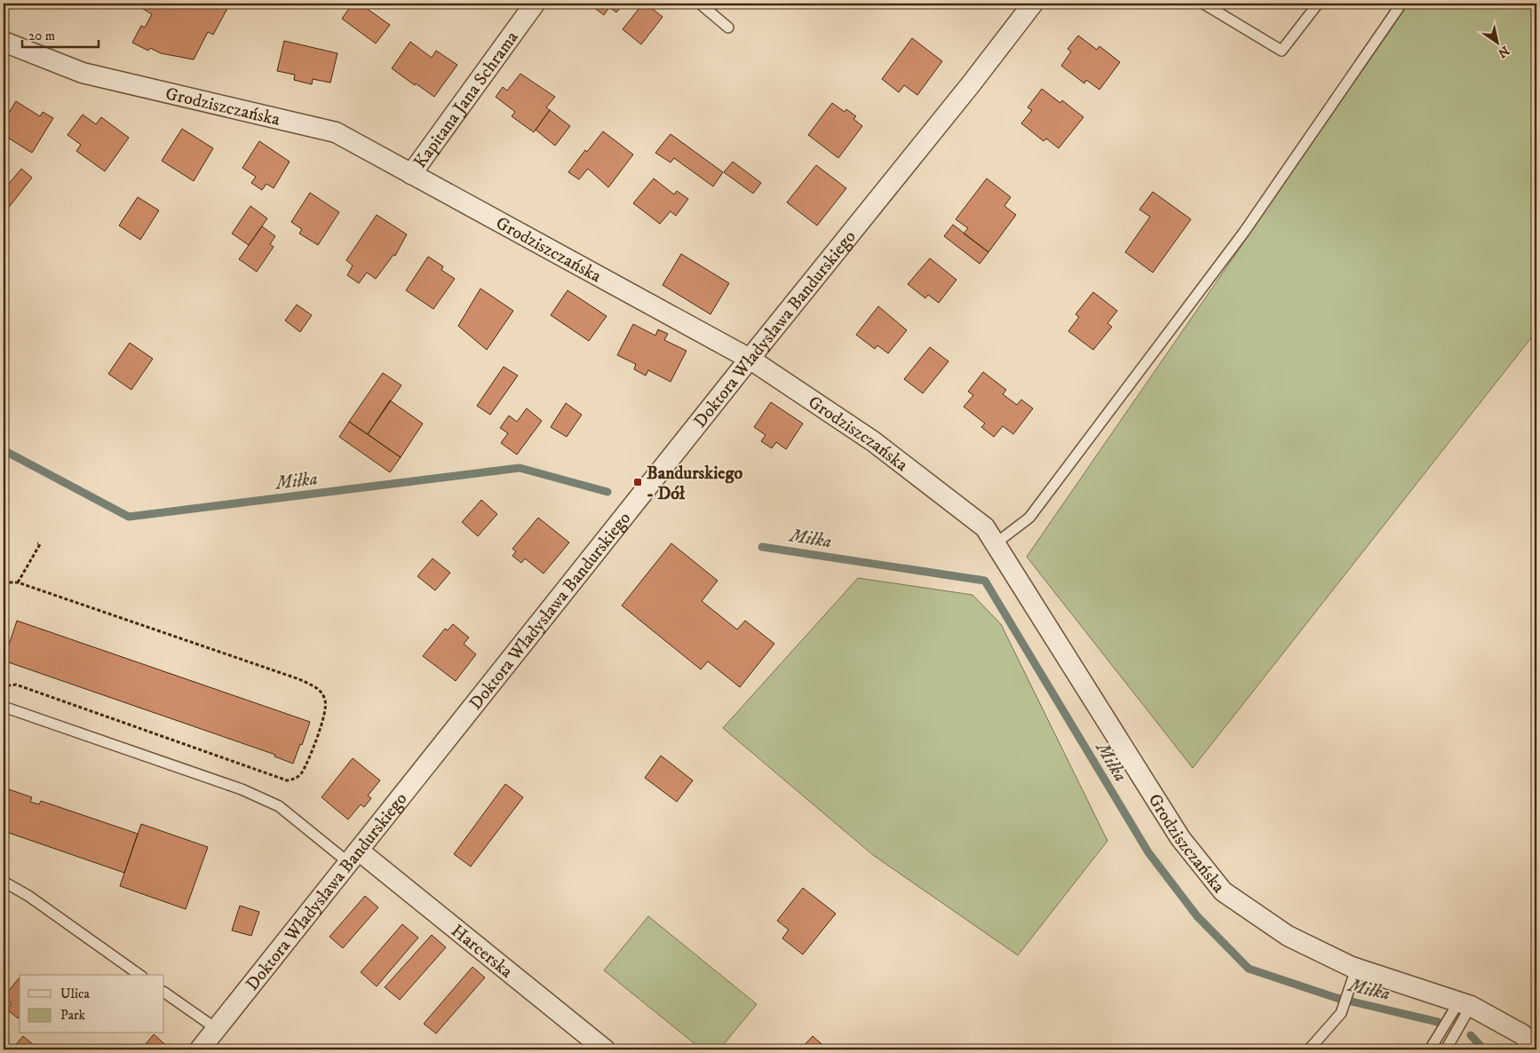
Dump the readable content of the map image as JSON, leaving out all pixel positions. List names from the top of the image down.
{
  "streets": {
    "street": [
      "Kapitana Jana Schrama",
      "Grodziszczańska",
      "Doktora Władysława Bandurskiego",
      "Harcerska"
    ]
  },
  "crossings": [
    ["Kapitana Jana Schrama", "Grodziszczańska"],
    ["Grodziszczańska", "Doktora Władysława Bandurskiego"],
    ["Doktora Władysława Bandurskiego", "Harcerska"]
  ],
  "water": ["Miłka"],
  "places": {
    "transit": ["Bandurskiego - Dół"]
  },
  "legend": ["Ulica", "Park"],
  "scale_bar": "20 m",
  "north": "bottom right"
}
